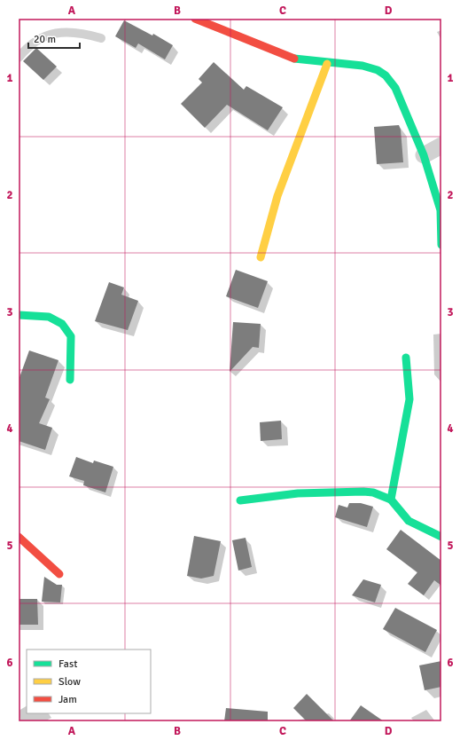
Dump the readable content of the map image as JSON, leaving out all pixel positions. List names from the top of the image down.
{
  "legend": ["Fast", "Slow", "Jam"],
  "scale_bar": "20 m",
  "grid": {
    "columns": [
      "A",
      "B",
      "C",
      "D"
    ],
    "rows": [
      "1",
      "2",
      "3",
      "4",
      "5",
      "6"
    ]
  }
}
